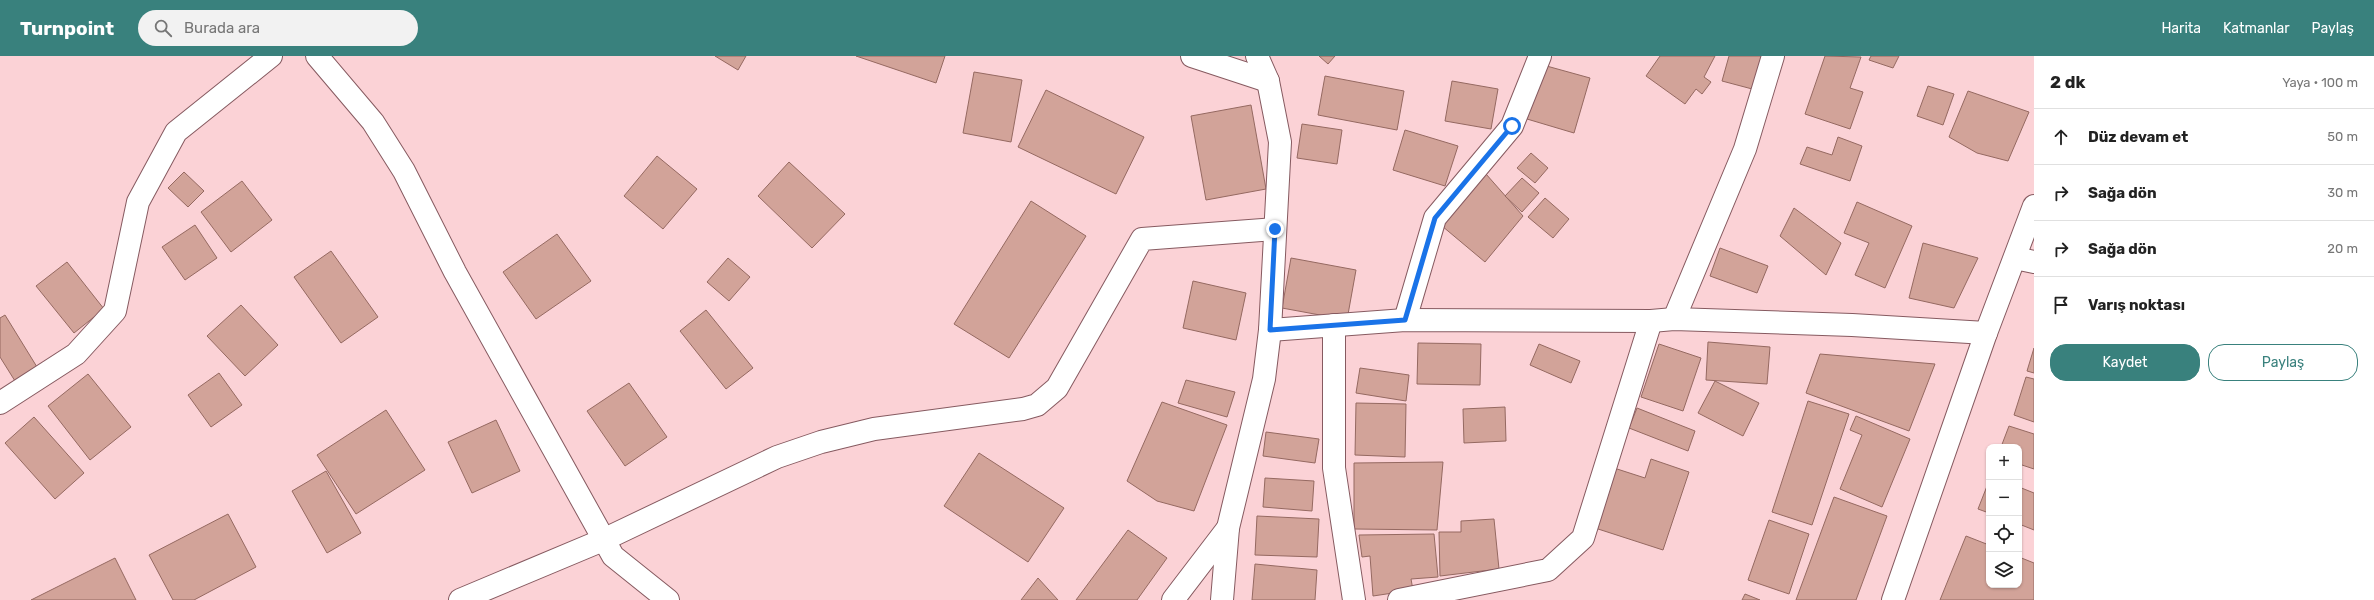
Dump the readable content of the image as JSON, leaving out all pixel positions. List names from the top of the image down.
{
  "page": {
    "header": "Turnpoint",
    "search": "Burada ara",
    "nav": ["Harita", "Katmanlar", "Paylaş"],
    "heading": ["2 dk", "Yaya · 100 m"],
    "list": [
      ["Düz devam et", "50 m"],
      ["Sağa dön", "30 m"],
      ["Sağa dön", "20 m"],
      "Varış noktası"
    ],
    "buttons": ["Kaydet", "Paylaş"],
    "map_buttons": ["+", "−"]
  }
}
